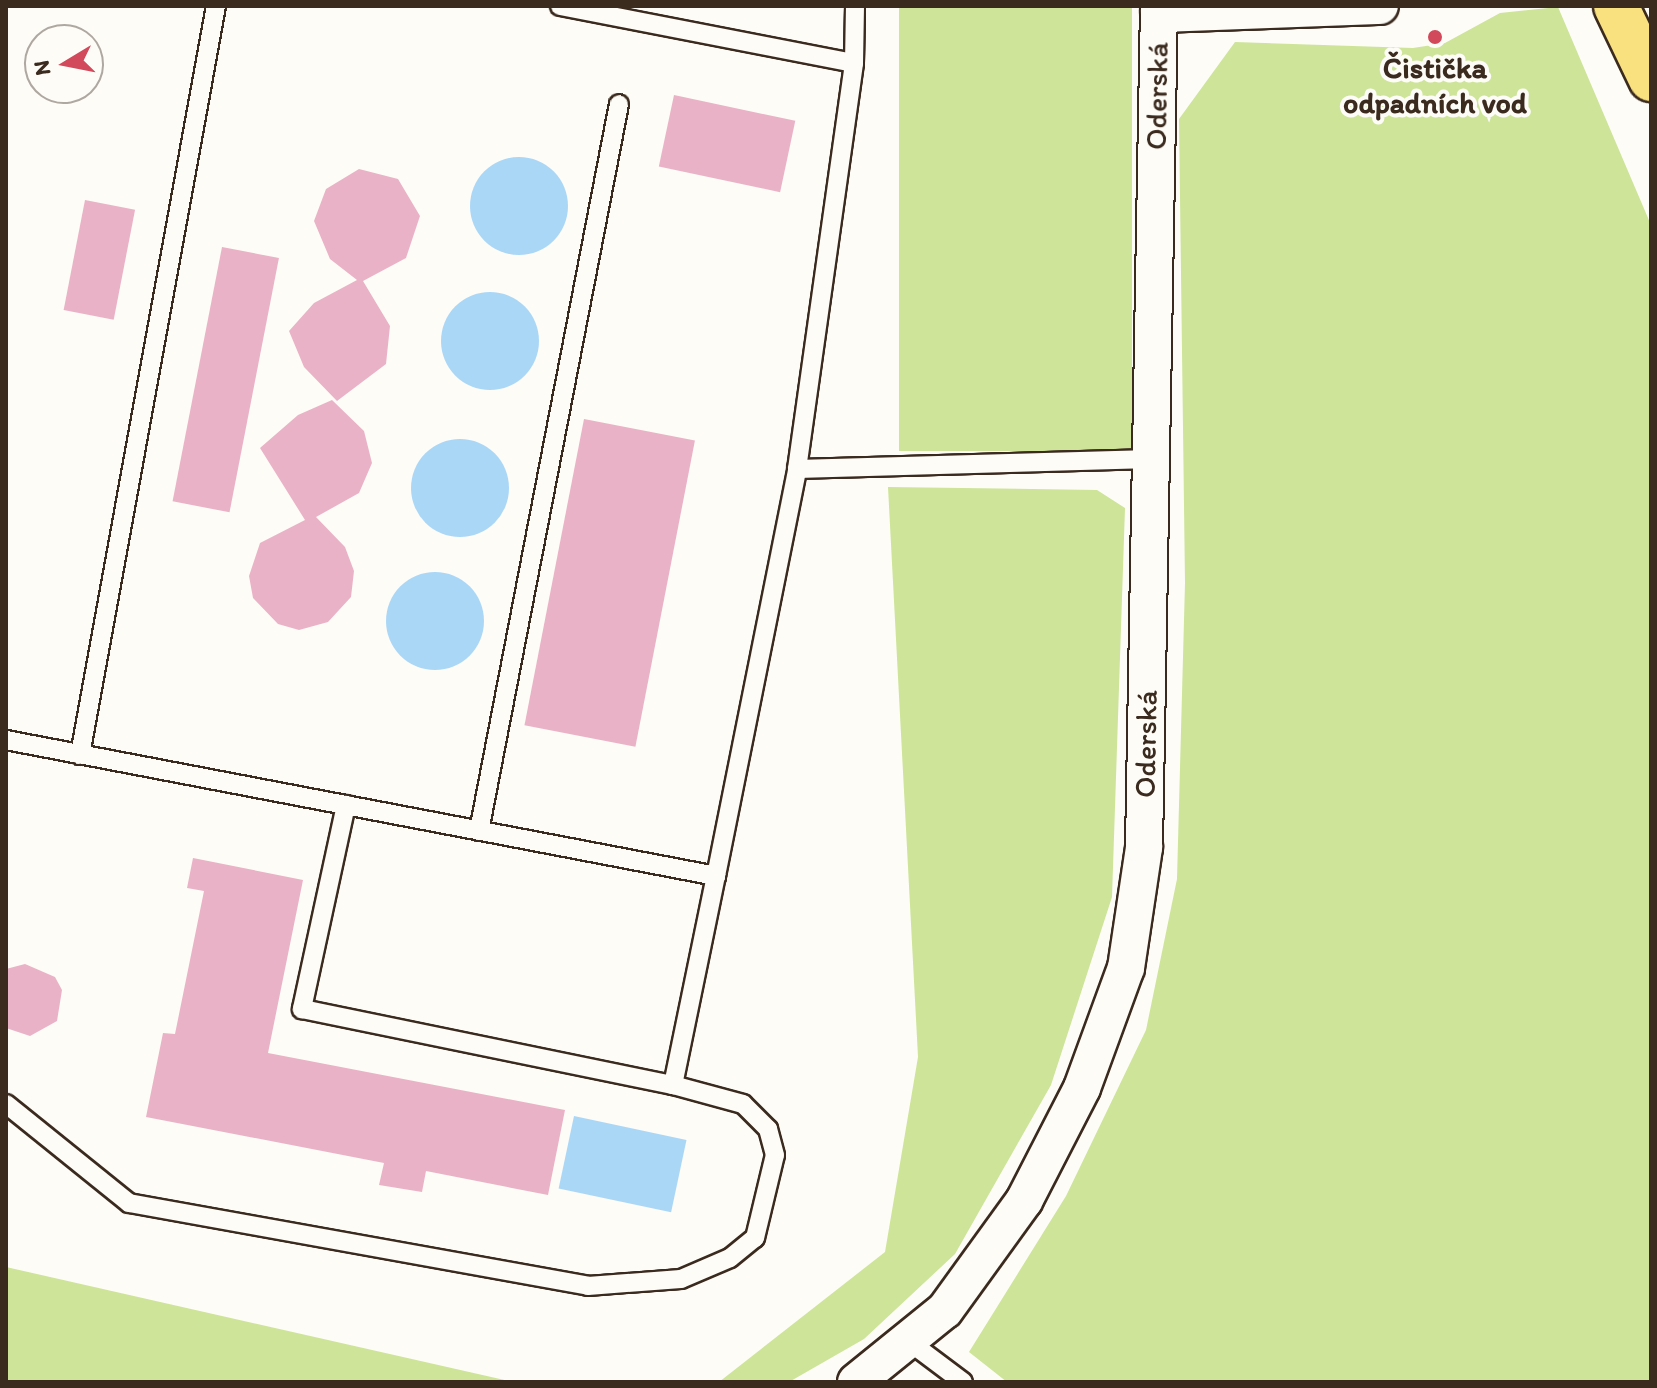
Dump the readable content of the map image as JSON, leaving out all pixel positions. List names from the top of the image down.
{
  "streets": {
    "street": ["Oderská"]
  },
  "places": ["Čistička odpadních vod"],
  "north": "left"
}
